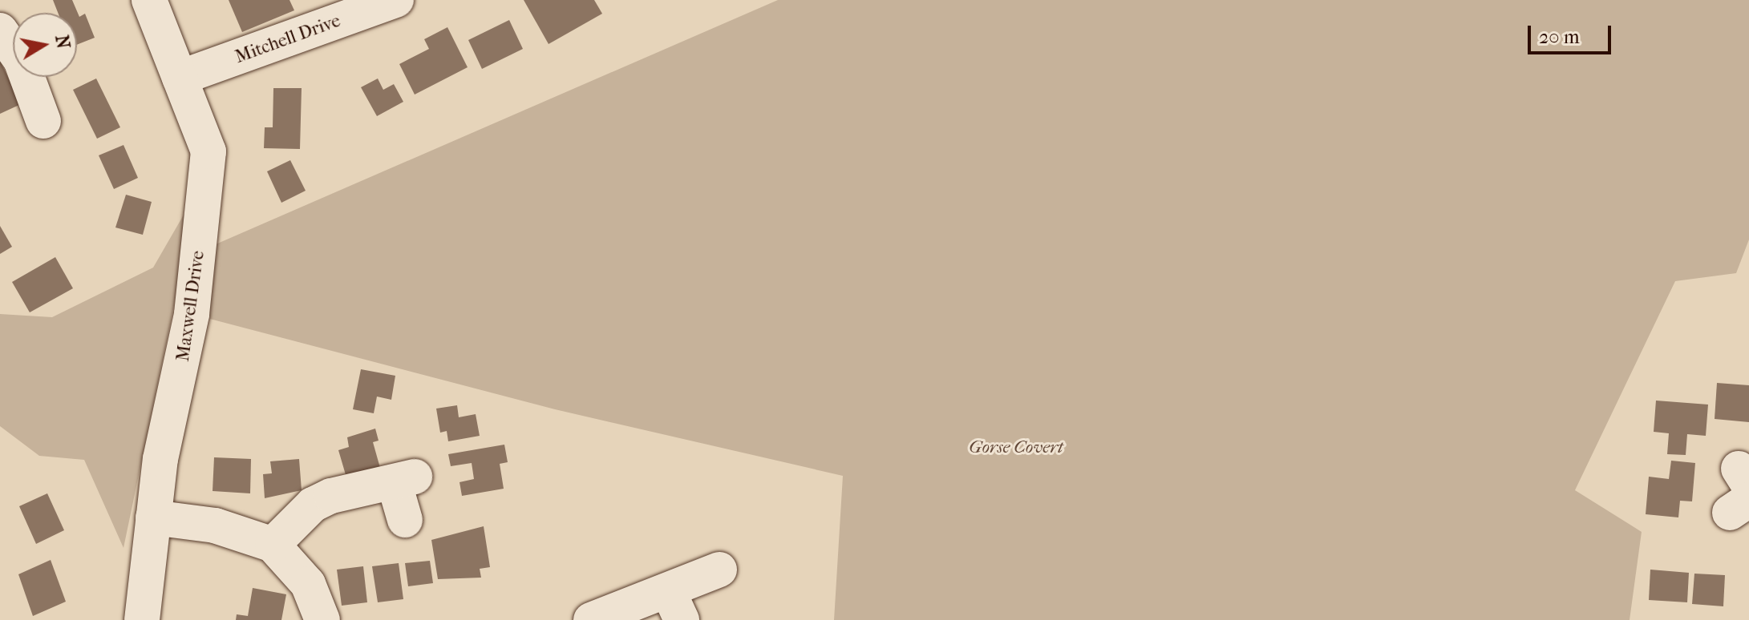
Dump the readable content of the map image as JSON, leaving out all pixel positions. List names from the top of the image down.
{
  "streets": {
    "street": ["Mitchell Drive", "Maxwell Drive"]
  },
  "crossings": [
    ["Mitchell Drive", "Maxwell Drive"]
  ],
  "parks": ["Gorse Covert"],
  "scale_bar": "20 m",
  "north": "right"
}
